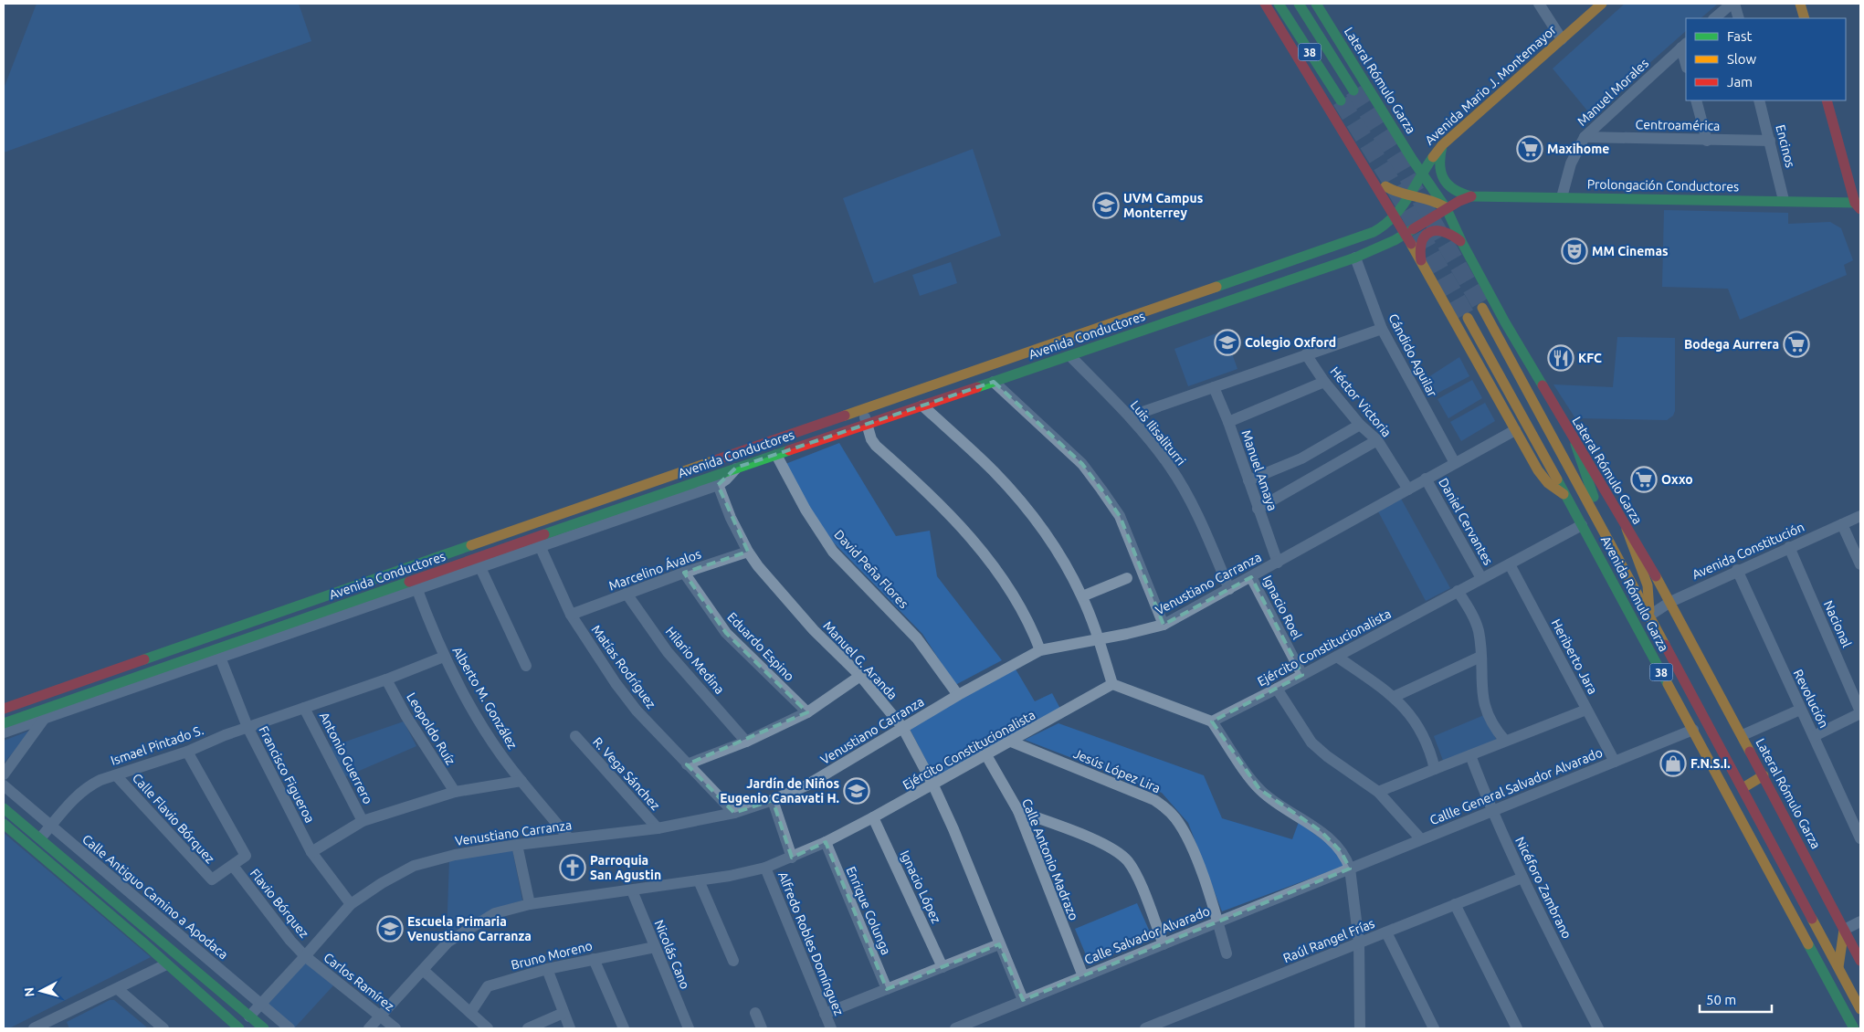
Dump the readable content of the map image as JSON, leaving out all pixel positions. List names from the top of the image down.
{
  "streets": {
    "main road": [
      "38",
      "Lateral Rómulo Garza",
      "Avenida Mario J. Montemayor",
      "Prolongación Conductores",
      "Avenida Conductores",
      "Avenida Rómulo Garza"
    ],
    "street": [
      "Manuel Morales",
      "Centroamérica",
      "Encinos",
      "Cándido Aguilar",
      "Héctor Victoria",
      "Luis Ilisaliturri",
      "Manuel Amaya",
      "Daniel Cervantes",
      "Avenida Constitución",
      "David Peña Flores",
      "Marcelino Ávalos",
      "Venustiano Carranza",
      "Ignacio Roel",
      "Nacional",
      "Eduardo Espino",
      "Ejército Constitucionalista",
      "Heriberto Jara",
      "Hilario Medina",
      "Manuel G. Aranda",
      "Matías Rodríguez",
      "Alberto M. González",
      "Revolución",
      "Leopoldo Ruíz",
      "Ismael Pintado S.",
      "Antonio Guerrero",
      "Jesús López Lira",
      "R. Vega Sánchez",
      "Francisco Figueroa",
      "Callle General Salvador Alvarado",
      "Calle Flavio Bórquez",
      "Calle Antonio Madrazo",
      "Ignacio López",
      "Nicéforo Zambrano",
      "Calle Antiguo Camino a Apodaca",
      "Flavio Bórquez",
      "Enrique Colunga",
      "Calle Salvador Alvarado",
      "Raúl Rangel Frías",
      "Alfredo Robles Domínguez",
      "Nicolás Cano",
      "Bruno Moreno",
      "Carlos Ramírez"
    ]
  },
  "crossings": [
    ["Lateral Rómulo Garza", "Avenida Mario J. Montemayor"],
    ["Lateral Rómulo Garza", "Avenida Conductores"],
    ["Lateral Rómulo Garza", "Avenida Constitución"],
    ["Avenida Mario J. Montemayor", "Avenida Conductores"],
    ["Manuel Morales", "Centroamérica"],
    ["Manuel Morales", "Prolongación Conductores"],
    ["Centroamérica", "Encinos"],
    ["Encinos", "Prolongación Conductores"],
    ["Prolongación Conductores", "Avenida Conductores"],
    ["Avenida Conductores", "Cándido Aguilar"],
    ["Avenida Conductores", "Luis Ilisaliturri"],
    ["Avenida Conductores", "David Peña Flores"],
    ["Cándido Aguilar", "Venustiano Carranza"],
    ["Héctor Victoria", "Venustiano Carranza"],
    ["Luis Ilisaliturri", "Venustiano Carranza"],
    ["Manuel Amaya", "Venustiano Carranza"],
    ["Daniel Cervantes", "Venustiano Carranza"],
    ["Daniel Cervantes", "Ejército Constitucionalista"],
    ["Avenida Constitución", "Avenida Rómulo Garza"],
    ["Avenida Constitución", "Nacional"],
    ["Avenida Constitución", "Revolución"],
    ["David Peña Flores", "Venustiano Carranza"],
    ["Marcelino Ávalos", "Eduardo Espino"],
    ["Marcelino Ávalos", "Hilario Medina"],
    ["Marcelino Ávalos", "Manuel G. Aranda"],
    ["Marcelino Ávalos", "Matías Rodríguez"],
    ["Venustiano Carranza", "Ignacio Roel"],
    ["Venustiano Carranza", "Manuel G. Aranda"],
    ["Venustiano Carranza", "Matías Rodríguez"],
    ["Venustiano Carranza", "Alberto M. González"],
    ["Venustiano Carranza", "R. Vega Sánchez"],
    ["Venustiano Carranza", "Francisco Figueroa"],
    ["Venustiano Carranza", "Calle Antiguo Camino a Apodaca"],
    ["Venustiano Carranza", "Flavio Bórquez"],
    ["Venustiano Carranza", "Alfredo Robles Domínguez"],
    ["Venustiano Carranza", "Carlos Ramírez"],
    ["Avenida Rómulo Garza", "Ejército Constitucionalista"],
    ["Avenida Rómulo Garza", "Callle General Salvador Alvarado"],
    ["Ignacio Roel", "Ejército Constitucionalista"],
    ["Ejército Constitucionalista", "Heriberto Jara"],
    ["Ejército Constitucionalista", "Manuel G. Aranda"],
    ["Ejército Constitucionalista", "Jesús López Lira"],
    ["Ejército Constitucionalista", "Calle Antonio Madrazo"],
    ["Ejército Constitucionalista", "Ignacio López"],
    ["Ejército Constitucionalista", "Enrique Colunga"],
    ["Ejército Constitucionalista", "Alfredo Robles Domínguez"],
    ["Ejército Constitucionalista", "Nicolás Cano"],
    ["Ejército Constitucionalista", "Carlos Ramírez"],
    ["Heriberto Jara", "Callle General Salvador Alvarado"],
    ["Manuel G. Aranda", "Calle Salvador Alvarado"],
    ["Leopoldo Ruíz", "Ismael Pintado S."],
    ["Ismael Pintado S.", "Antonio Guerrero"],
    ["Ismael Pintado S.", "Francisco Figueroa"],
    ["Ismael Pintado S.", "Calle Flavio Bórquez"],
    ["Ismael Pintado S.", "Calle Antiguo Camino a Apodaca"],
    ["Jesús López Lira", "Calle Salvador Alvarado"],
    ["Callle General Salvador Alvarado", "Nicéforo Zambrano"],
    ["Callle General Salvador Alvarado", "Calle Salvador Alvarado"],
    ["Calle Flavio Bórquez", "Flavio Bórquez"],
    ["Calle Antonio Madrazo", "Calle Salvador Alvarado"],
    ["Nicéforo Zambrano", "Raúl Rangel Frías"],
    ["Flavio Bórquez", "Carlos Ramírez"],
    ["Nicolás Cano", "Bruno Moreno"]
  ],
  "places": {
    "supermarket": ["Maxihome", "Bodega Aurrera", "Oxxo"],
    "school or university": [
      "UVM Campus Monterrey",
      "Colegio Oxford",
      "Jardín de Niños Eugenio Canavati H.",
      "Escuela Primaria Venustiano Carranza"
    ],
    "theatre": ["MM Cinemas"],
    "restaurant": ["KFC"],
    "shop": ["F.N.S.I."],
    "church": ["Parroquia San Agustin"]
  },
  "legend": ["Fast", "Slow", "Jam"],
  "scale_bar": "50 m",
  "north": "left"
}
